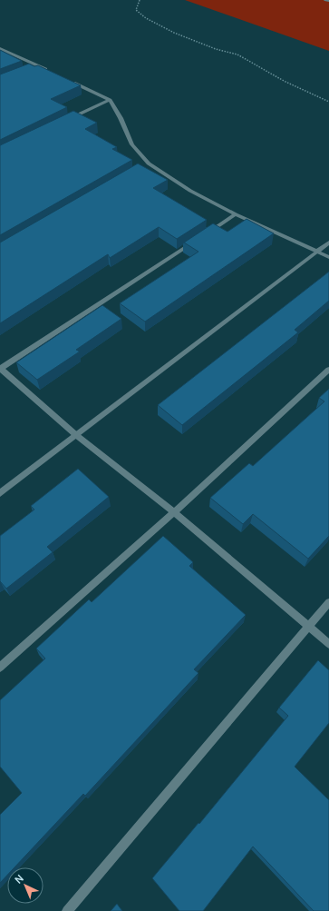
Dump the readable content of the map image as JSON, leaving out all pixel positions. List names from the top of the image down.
{
  "north": "top left"
}
